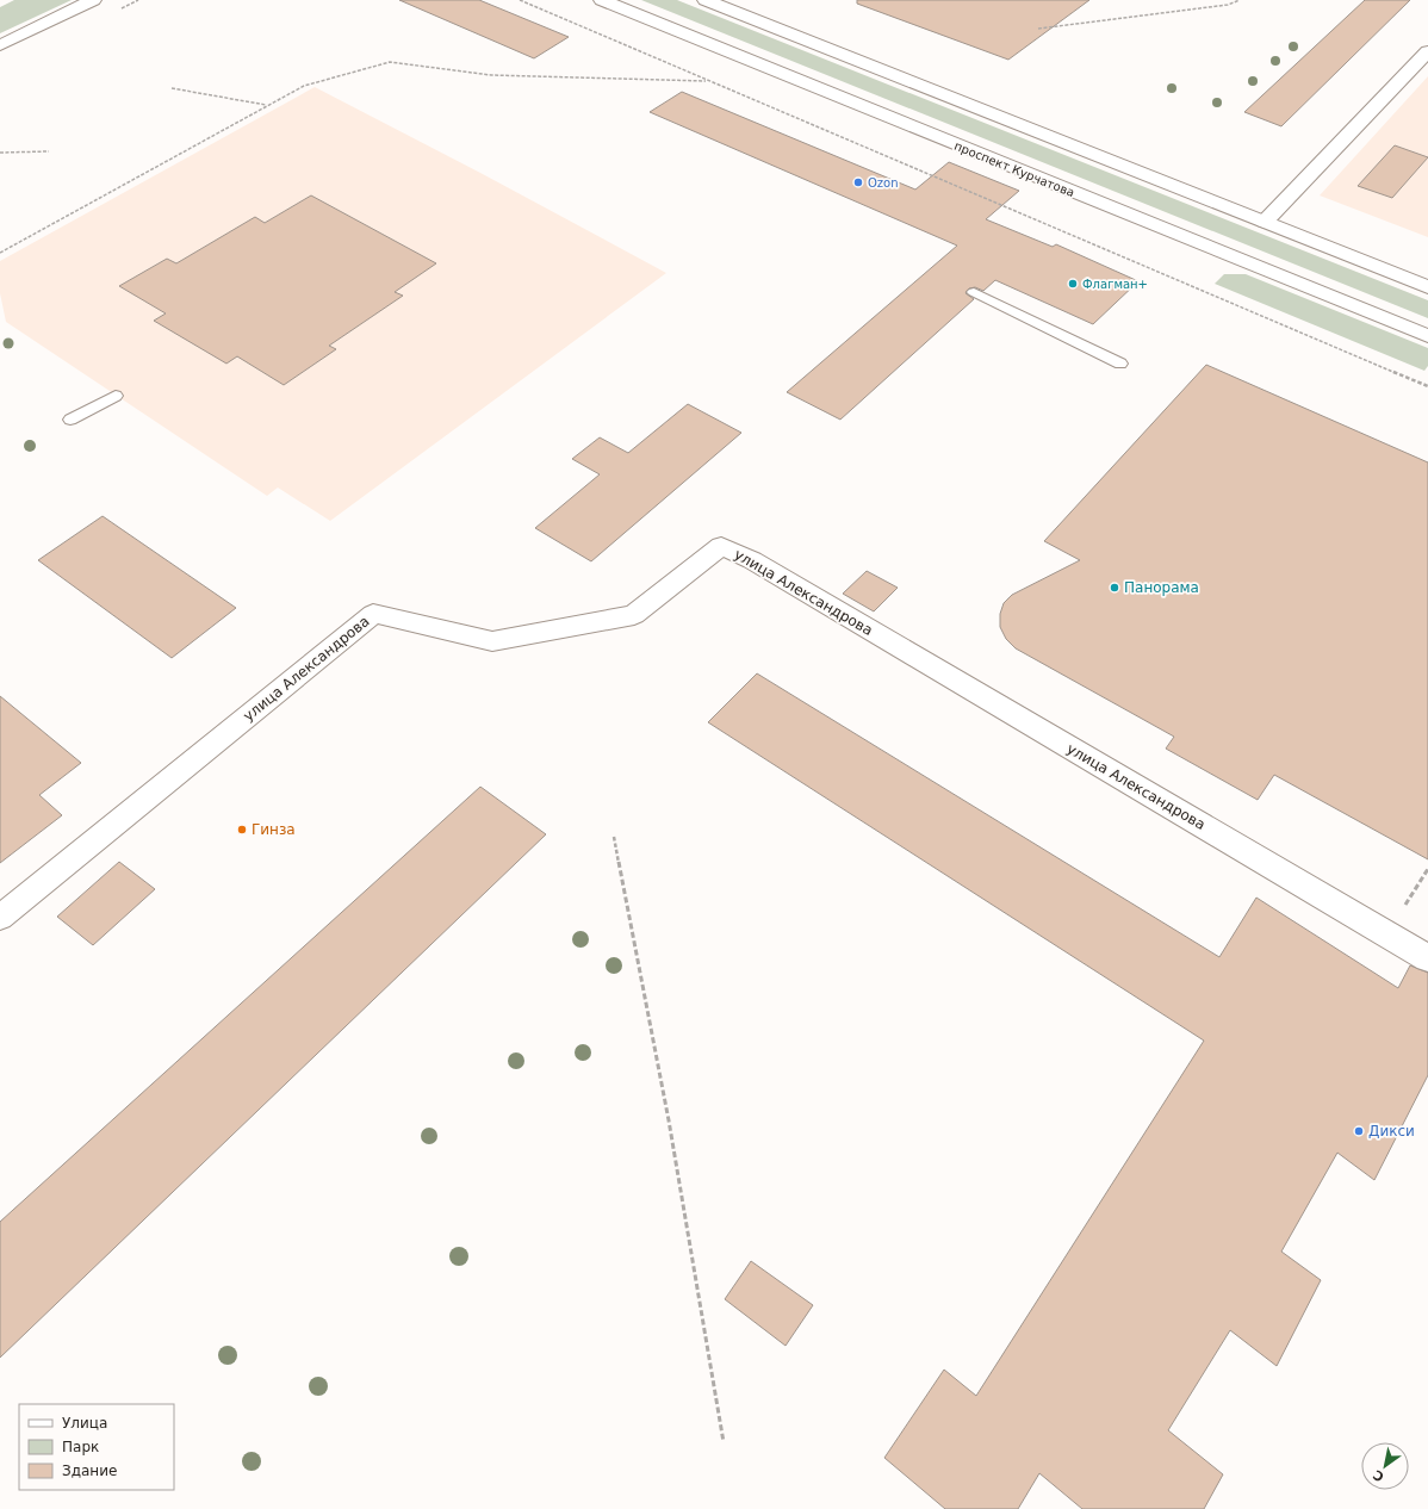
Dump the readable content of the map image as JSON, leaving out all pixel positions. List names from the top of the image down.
{
  "streets": {
    "street": ["проспект Курчатова", "улица Александрова"]
  },
  "places": [
    "Ozon",
    "Флагман+",
    "Панорама",
    "Гинза",
    "Дикси"
  ],
  "legend": ["Улица", "Парк", "Здание"],
  "north": "bottom left"
}
